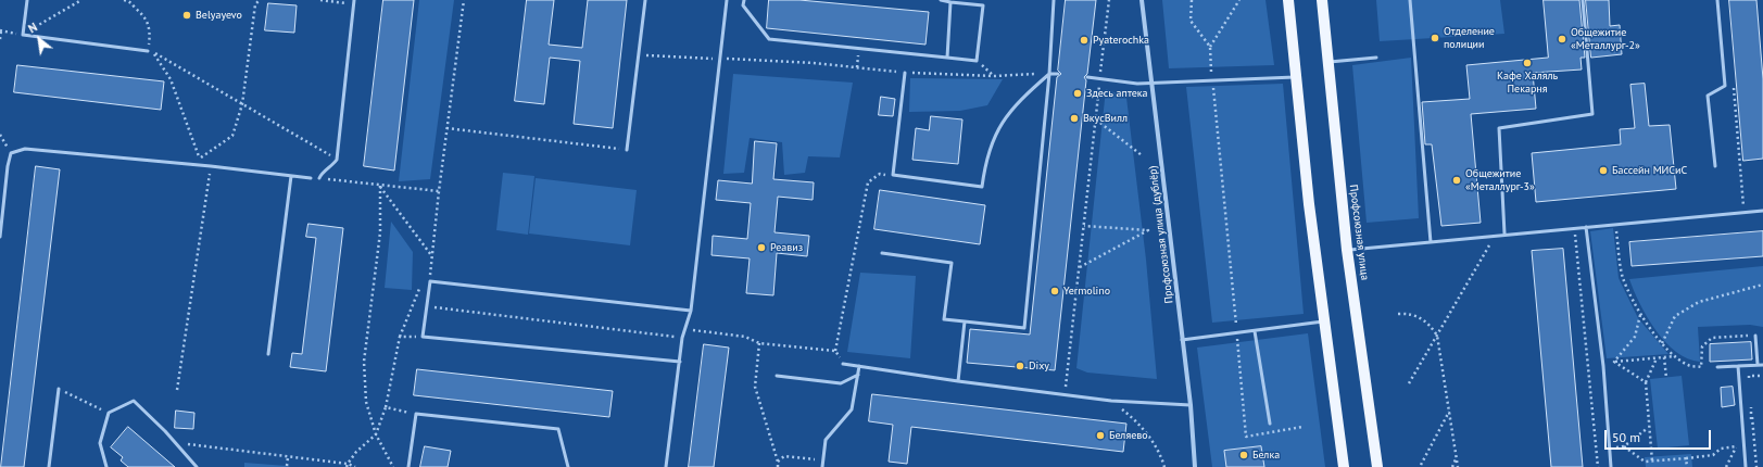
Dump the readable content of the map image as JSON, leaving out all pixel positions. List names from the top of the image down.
{
  "streets": {
    "main road": ["Профсоюзная улица"],
    "street": ["Профсоюзная улица (дублёр)"]
  },
  "places": [
    "Belyayevo",
    "Отделение полиции",
    "Общежитие «Металлург-2»",
    "Pyaterochka",
    "Кафе Халяль Пекарня",
    "Здесь аптека",
    "ВкусВилл",
    "Бассейн МИСиС",
    "Общежитие «Металлург-3»",
    "Реавиз",
    "Yermolino",
    "Dixy",
    "Беляево",
    "Белка"
  ],
  "scale_bar": "50 m",
  "north": "top left"
}
